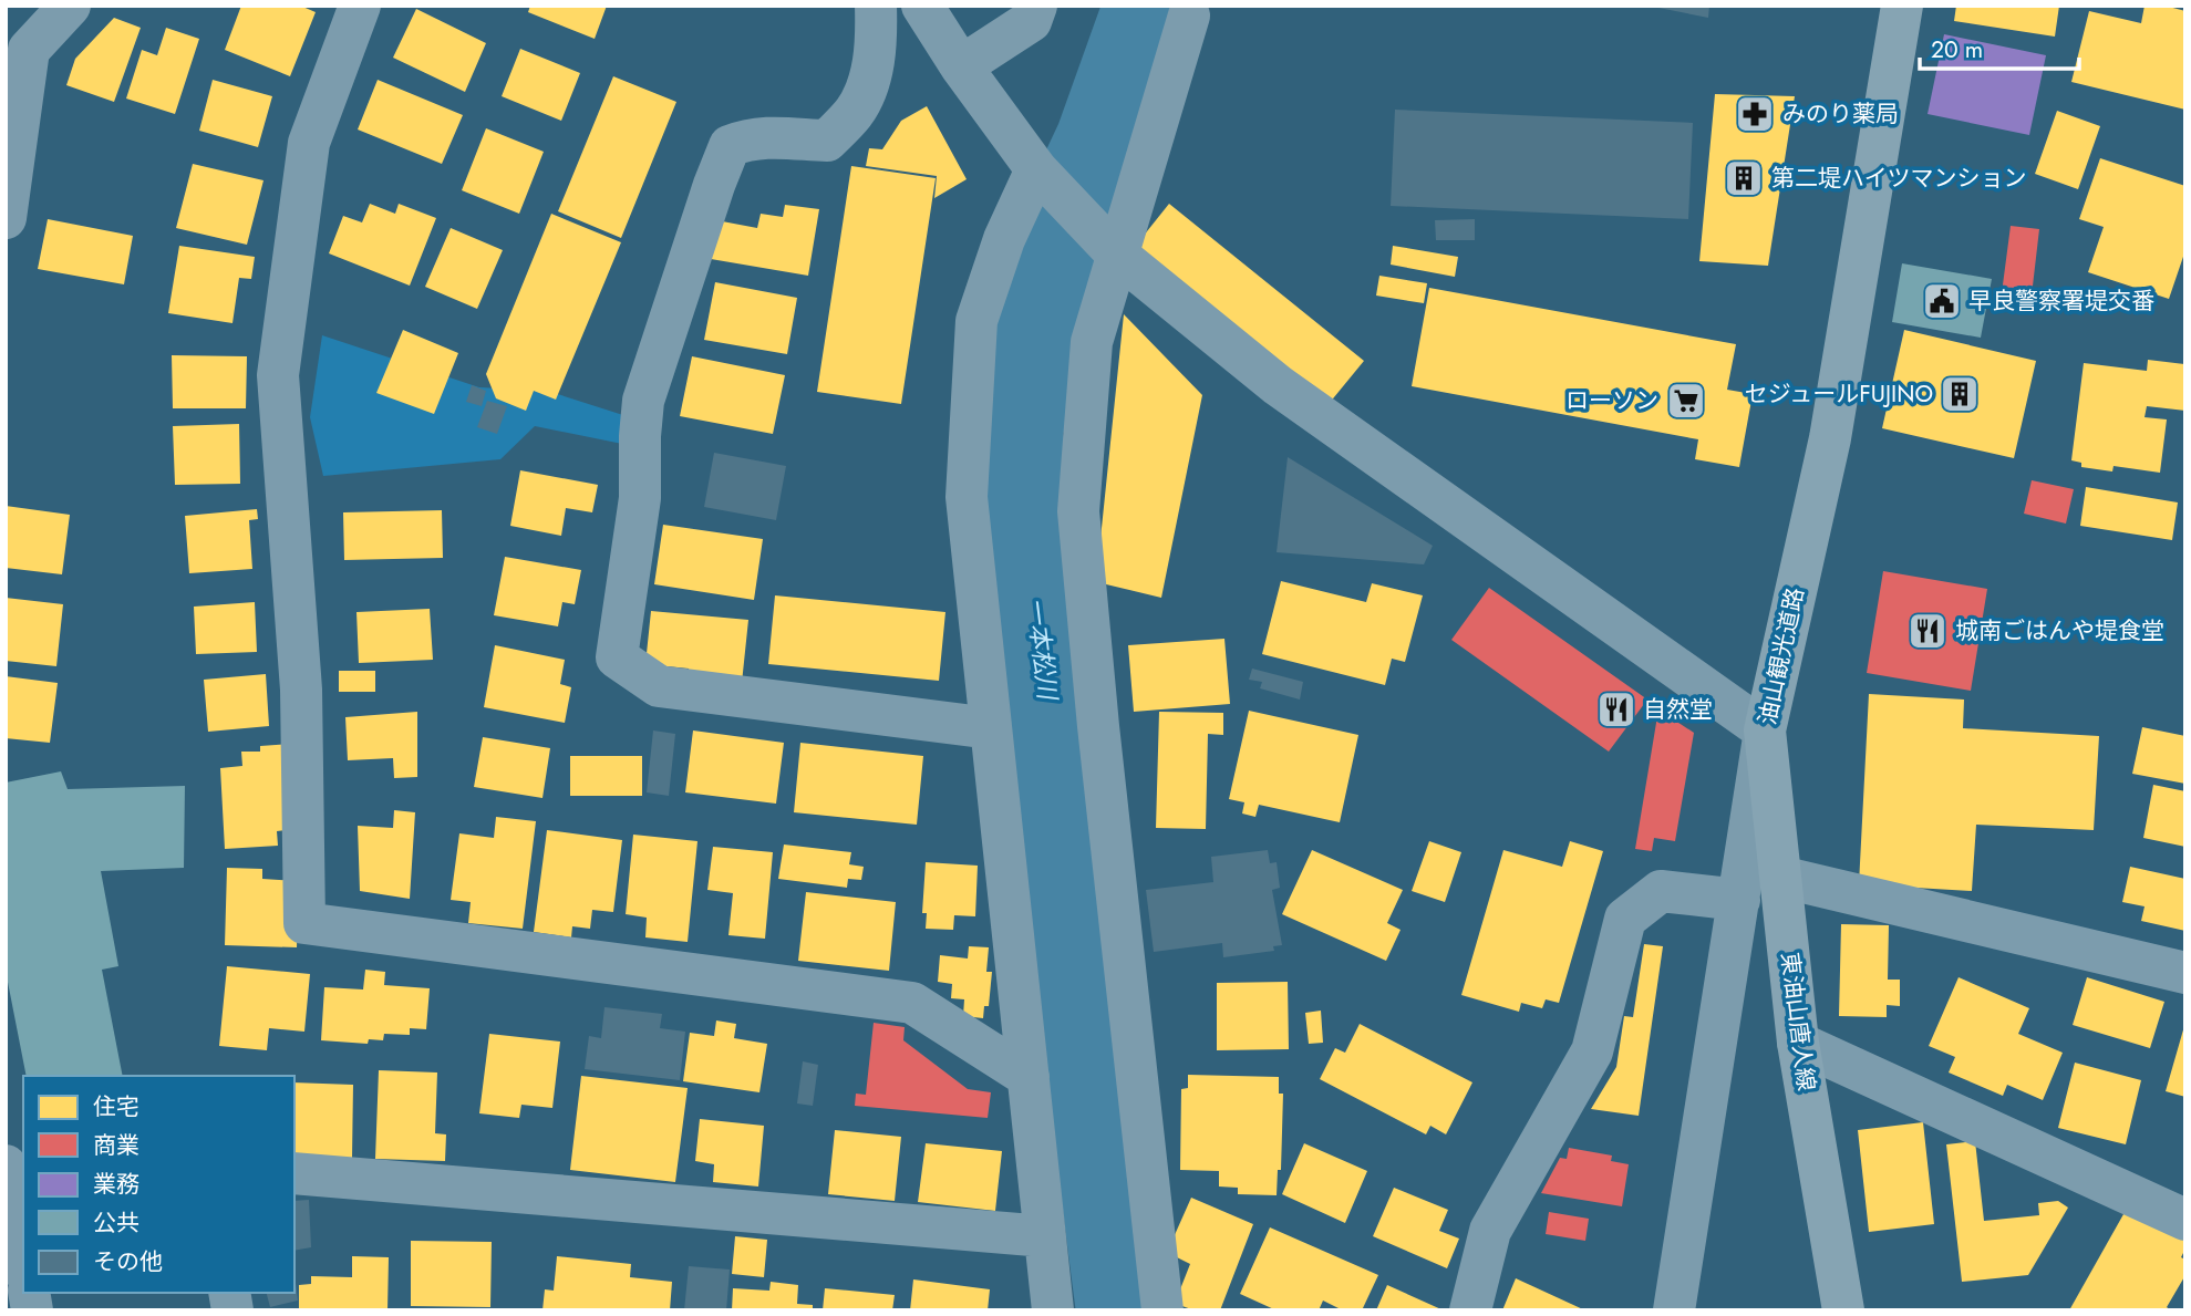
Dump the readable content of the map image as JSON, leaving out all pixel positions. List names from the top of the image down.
{
  "streets": {
    "main road": ["油山観光道路", "東油山唐人線"]
  },
  "crossings": [
    ["油山観光道路", "東油山唐人線"]
  ],
  "water": ["一本松川"],
  "places": {
    "pharmacy": ["みのり薬局"],
    "building": ["第二堤ハイツマンション", "セジュールFUJINO"],
    "public building": ["早良警察署堤交番"],
    "supermarket": ["ローソン"],
    "restaurant": ["城南ごはんや堤食堂", "自然堂"]
  },
  "legend": [
    "住宅",
    "商業",
    "業務",
    "公共",
    "その他"
  ],
  "scale_bar": "20 m"
}
